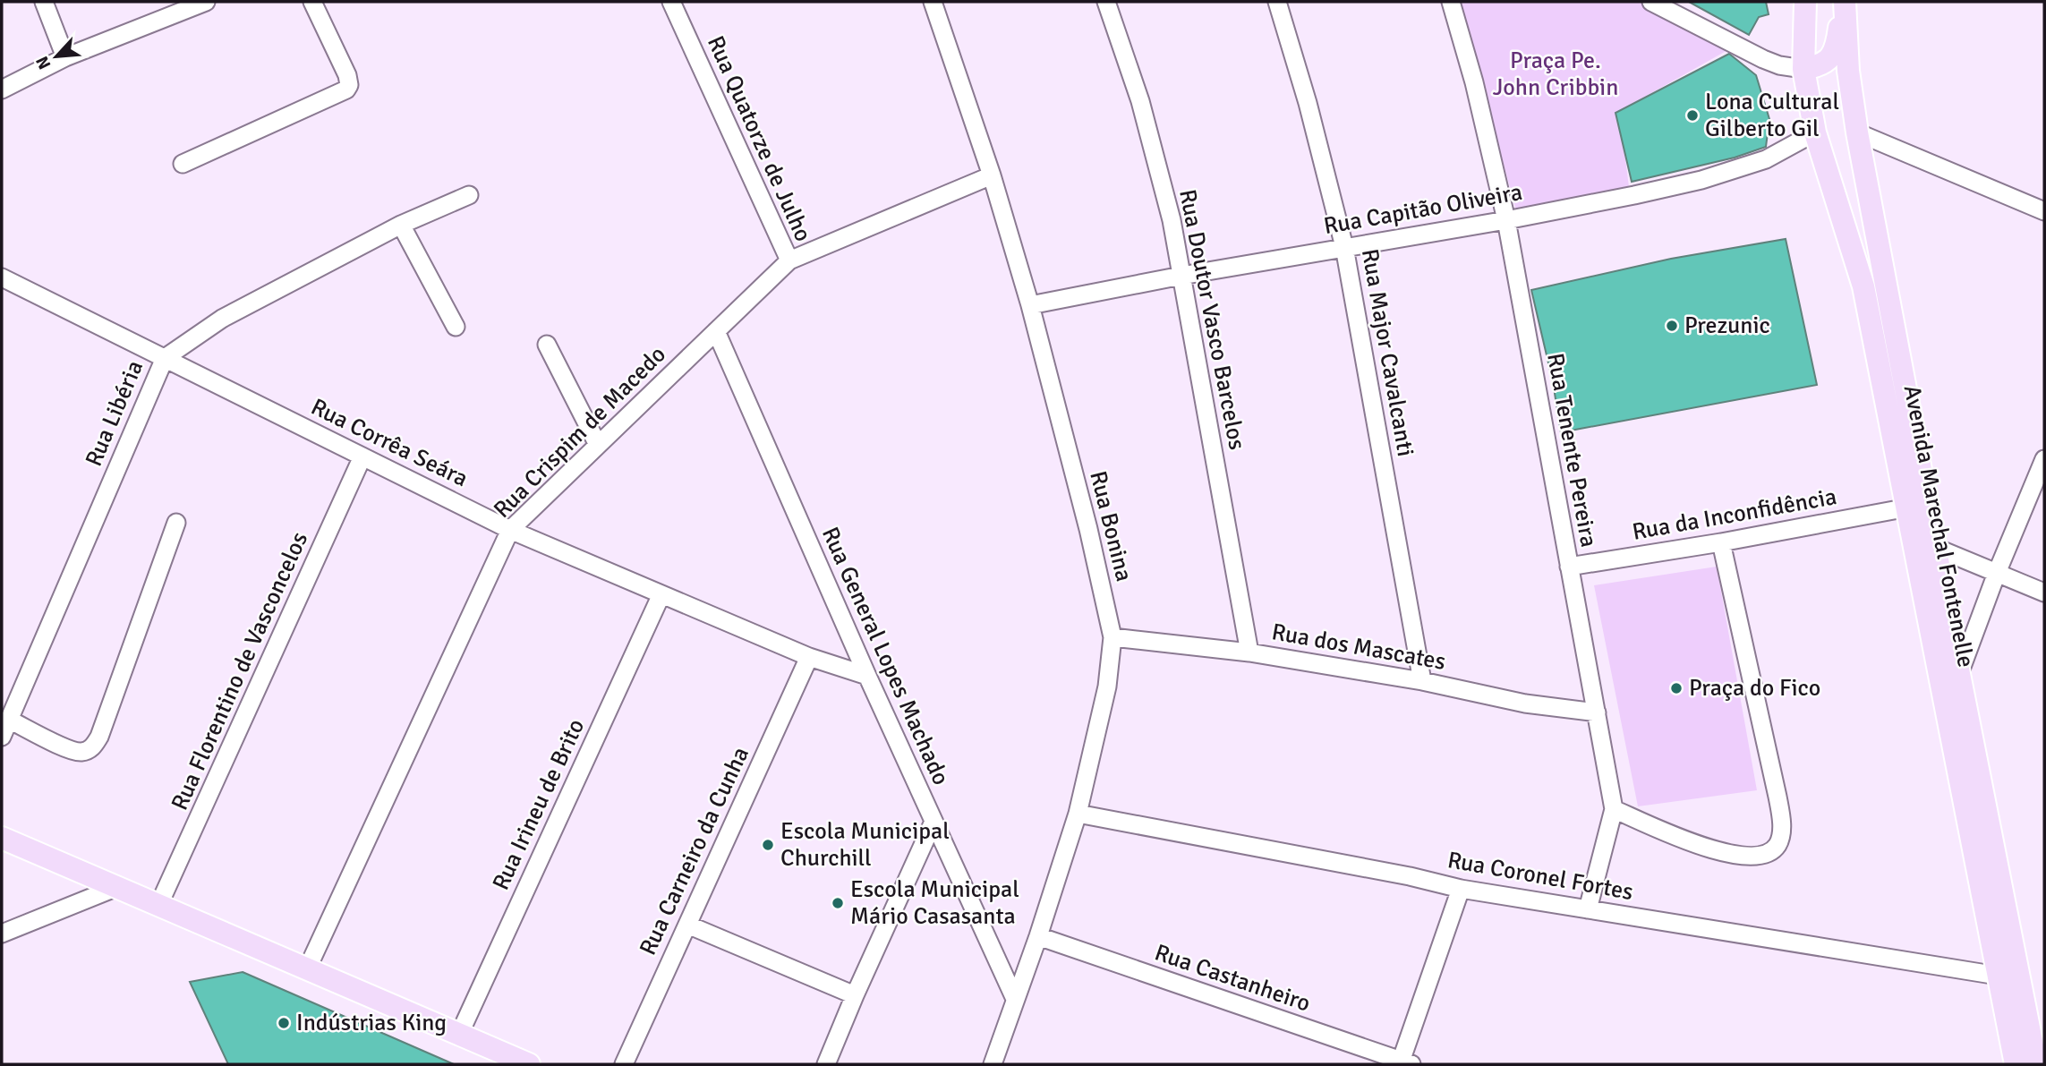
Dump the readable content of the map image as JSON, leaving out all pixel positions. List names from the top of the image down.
{
  "streets": {
    "main road": ["Avenida Marechal Fontenelle"],
    "street": [
      "Rua Quatorze de Julho",
      "Rua Capitão Oliveira",
      "Rua Doutor Vasco Barcelos",
      "Rua Major Cavalcanti",
      "Rua Libéria",
      "Rua Crispim de Macedo",
      "Rua Corrêa Seára",
      "Rua Tenente Pereira",
      "Rua da Inconfidência",
      "Rua Bonina",
      "Rua dos Mascates",
      "Rua General Lopes Machado",
      "Rua Florentino de Vasconcelos",
      "Rua Irineu de Brito",
      "Rua Carneiro da Cunha",
      "Rua Coronel Fortes",
      "Rua Castanheiro"
    ]
  },
  "crossings": [
    ["Rua Quatorze de Julho", "Rua Crispim de Macedo"],
    ["Rua Capitão Oliveira", "Rua Doutor Vasco Barcelos"],
    ["Rua Capitão Oliveira", "Rua Major Cavalcanti"],
    ["Rua Capitão Oliveira", "Rua Tenente Pereira"],
    ["Rua Capitão Oliveira", "Rua Bonina"],
    ["Rua Capitão Oliveira", "Avenida Marechal Fontenelle"],
    ["Rua Doutor Vasco Barcelos", "Rua dos Mascates"],
    ["Rua Major Cavalcanti", "Rua dos Mascates"],
    ["Rua Libéria", "Rua Corrêa Seára"],
    ["Rua Crispim de Macedo", "Rua Corrêa Seára"],
    ["Rua Crispim de Macedo", "Rua Bonina"],
    ["Rua Crispim de Macedo", "Rua General Lopes Machado"],
    ["Rua Corrêa Seára", "Rua General Lopes Machado"],
    ["Rua Corrêa Seára", "Rua Florentino de Vasconcelos"],
    ["Rua Corrêa Seára", "Rua Irineu de Brito"],
    ["Rua Corrêa Seára", "Rua Carneiro da Cunha"],
    ["Rua Tenente Pereira", "Rua da Inconfidência"],
    ["Rua Tenente Pereira", "Rua dos Mascates"],
    ["Rua Tenente Pereira", "Rua Coronel Fortes"],
    ["Rua da Inconfidência", "Avenida Marechal Fontenelle"],
    ["Rua Bonina", "Rua dos Mascates"],
    ["Rua Bonina", "Rua General Lopes Machado"],
    ["Rua Bonina", "Rua Coronel Fortes"],
    ["Rua Bonina", "Rua Castanheiro"],
    ["Avenida Marechal Fontenelle", "Rua Coronel Fortes"]
  ],
  "parks": ["Praça Pe. John Cribbin"],
  "places": [
    "Lona Cultural Gilberto Gil",
    "Prezunic",
    "Praça do Fico",
    "Escola Municipal Churchill",
    "Escola Municipal Mário Casasanta",
    "Indústrias King"
  ],
  "north": "bottom left"
}
